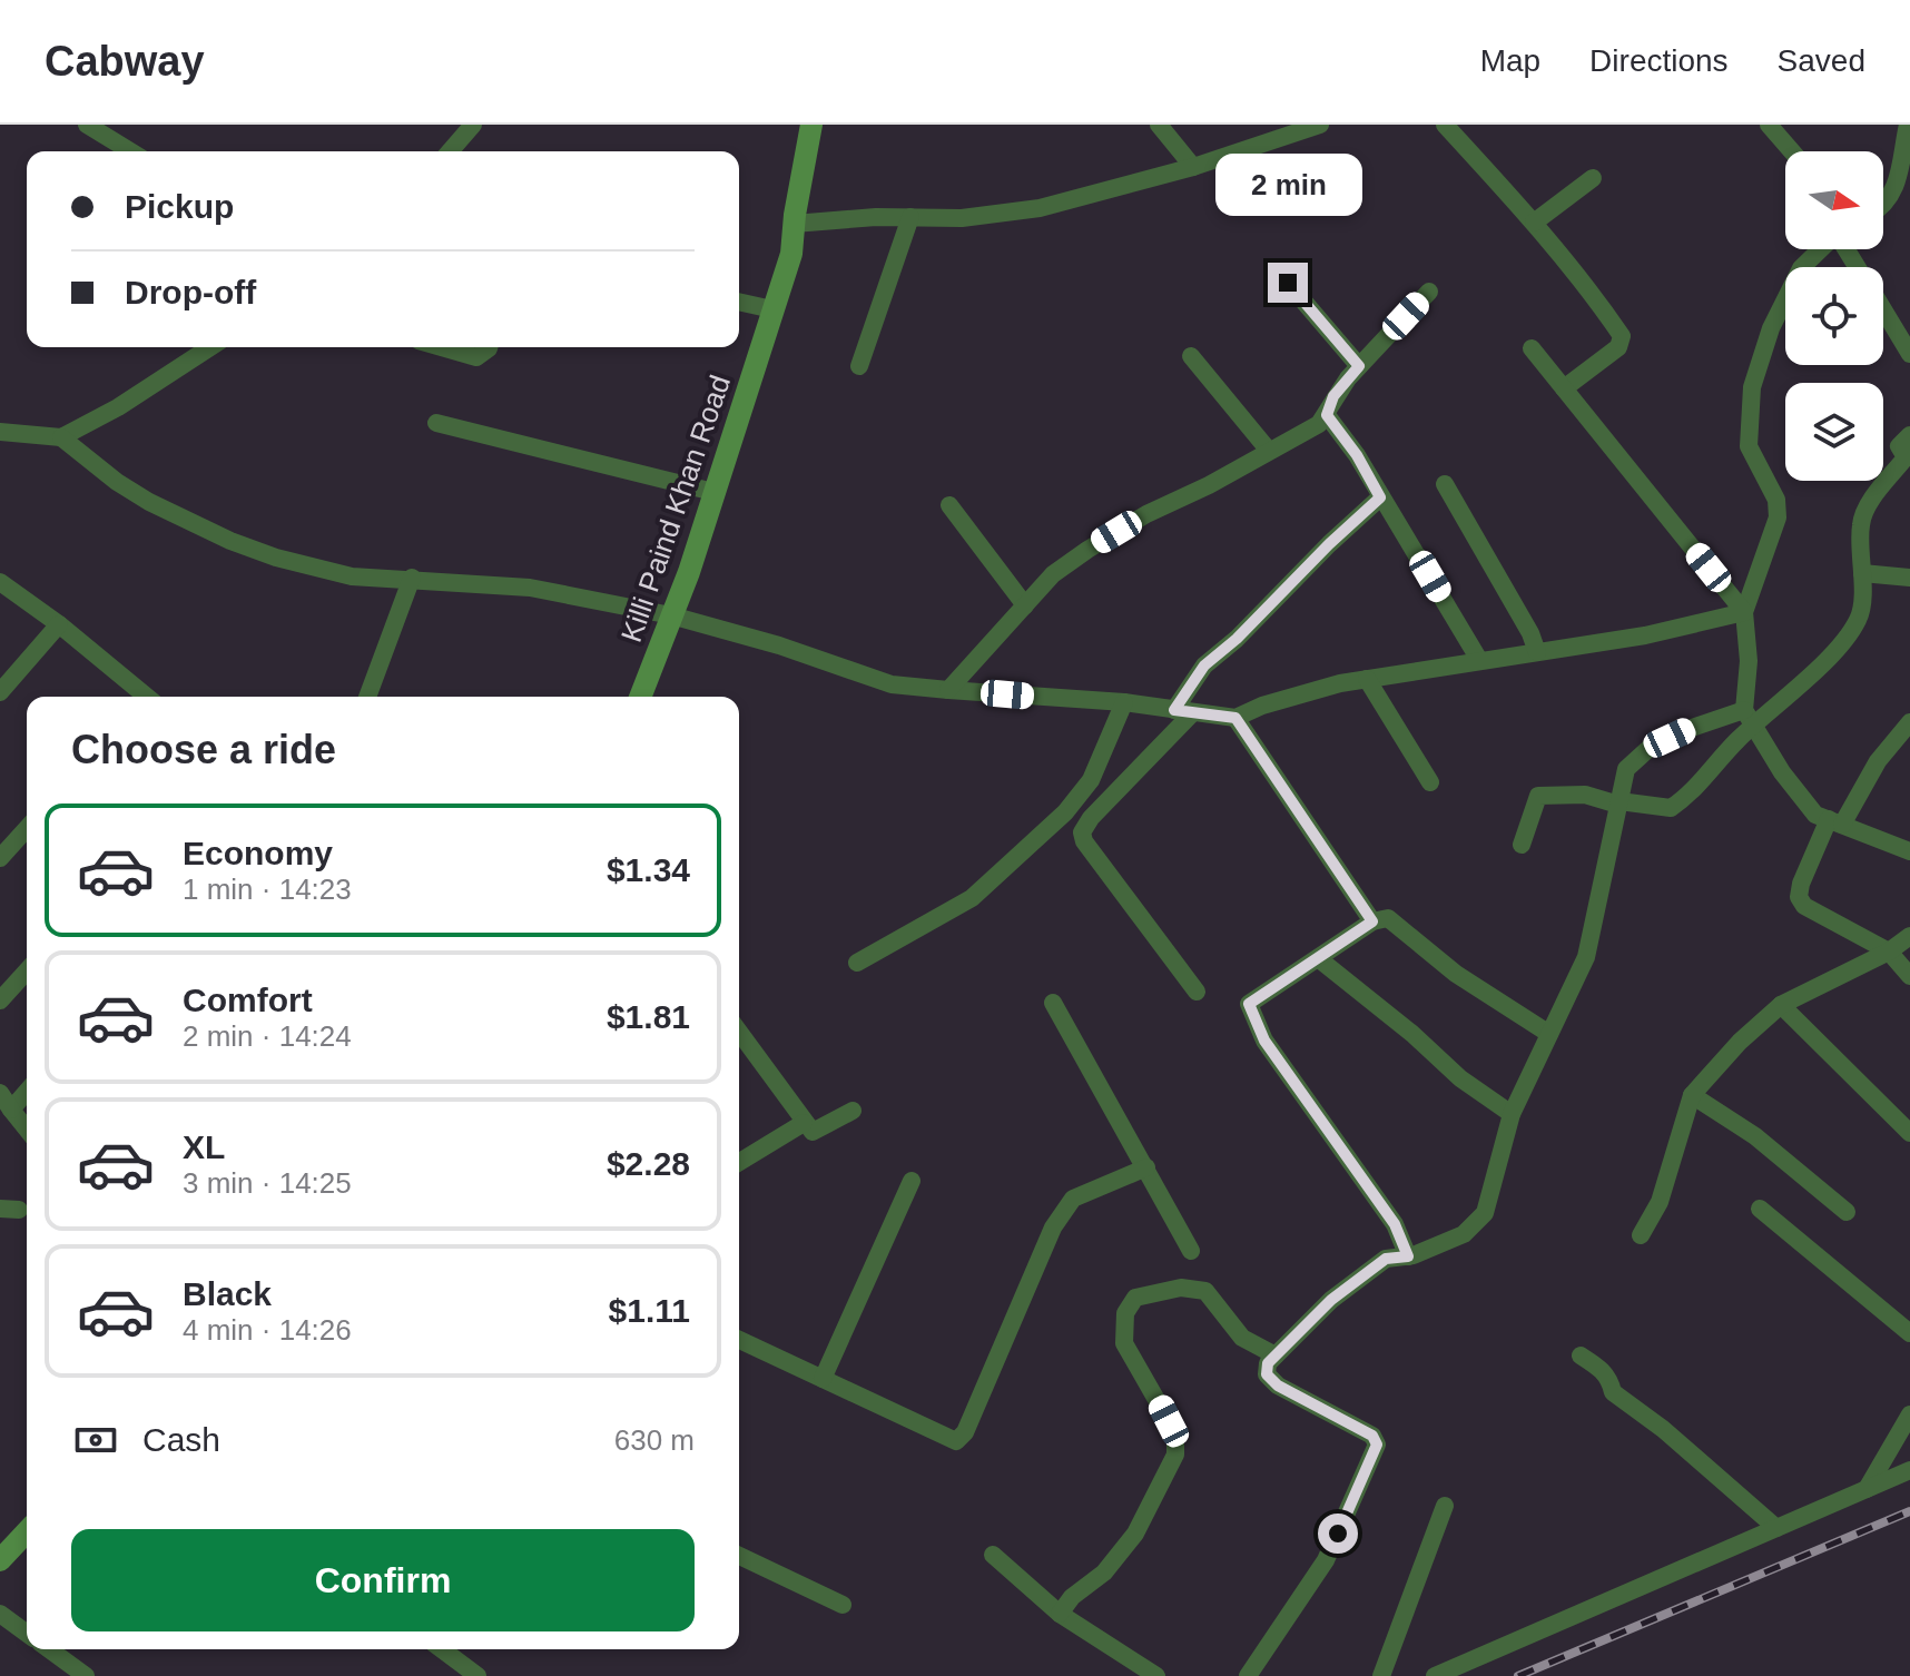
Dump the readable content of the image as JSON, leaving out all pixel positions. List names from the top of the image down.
{
  "streets": {
    "street": ["Killi Paind Khan Road"]
  },
  "north": "right",
  "page": {
    "header": "Cabway",
    "nav": ["Map", "Directions", "Saved"],
    "banner": ["Pickup", "Drop-off"],
    "bubble": "2 min",
    "heading": "Choose a ride",
    "list": [
      {
        "name": "Economy",
        "note": "1 min · 14:23",
        "value": "$1.34"
      },
      {
        "name": "Comfort",
        "note": "2 min · 14:24",
        "value": "$1.81"
      },
      {
        "name": "XL",
        "note": "3 min · 14:25",
        "value": "$2.28"
      },
      {
        "name": "Black",
        "note": "4 min · 14:26",
        "value": "$1.11"
      }
    ],
    "pay": ["Cash", "630 m"],
    "buttons": "Confirm"
  }
}
